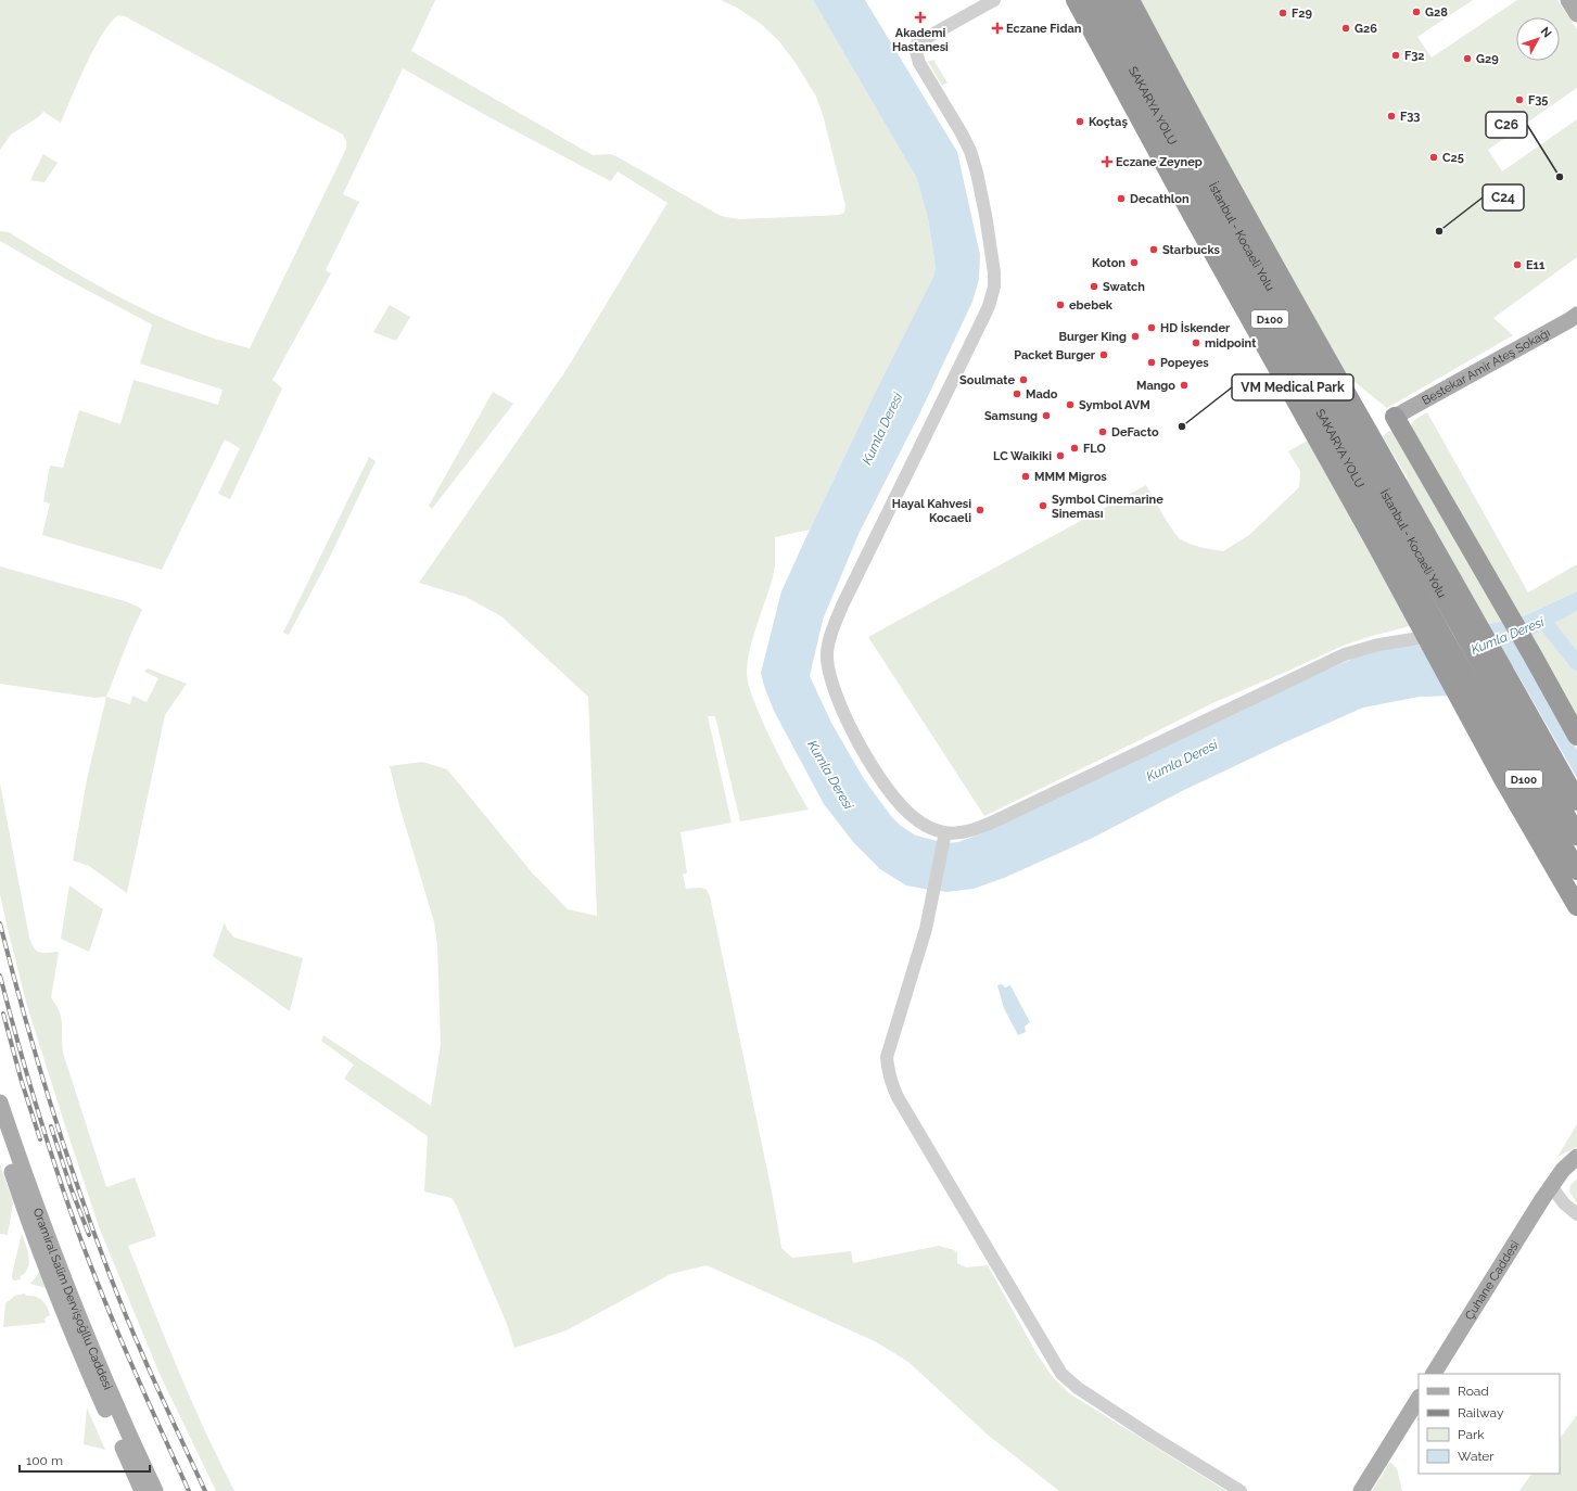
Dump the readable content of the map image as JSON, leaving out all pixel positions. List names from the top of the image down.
{
  "streets": {
    "highway": ["SAKARYA YOLU", "İstanbul - Kocaeli Yolu", "D100"],
    "main road": ["Bestekar Amir Ateş Sokağı", "Çuhane Caddesi", "Oramiral Salim Dervişoğllu Caddesi"]
  },
  "crossings": [
    ["İstanbul - Kocaeli Yolu", "D100"]
  ],
  "water": ["Kumla Deresi"],
  "places": {
    "other": [
      "G28",
      "F29",
      "G26",
      "F32",
      "G29",
      "F35",
      "F33",
      "Koçtaş",
      "C25",
      "C26",
      "Decathlon",
      "C24",
      "Starbucks",
      "Koton",
      "E11",
      "Swatch",
      "ebebek",
      "HD İskender",
      "Burger King",
      "midpoint",
      "Packet Burger",
      "Popeyes",
      "Soulmate",
      "Mango",
      "Mado",
      "Symbol AVM",
      "Samsung",
      "VM Medical Park",
      "DeFacto",
      "FLO",
      "LC Waikiki",
      "MMM Migros",
      "Symbol Cinemarine Sineması",
      "Hayal Kahvesi Kocaeli"
    ],
    "health": ["Akademi Hastanesi", "Eczane Fidan", "Eczane Zeynep"]
  },
  "legend": [
    "Road",
    "Railway",
    "Park",
    "Water"
  ],
  "scale_bar": "100 m",
  "north": "top right"
}
